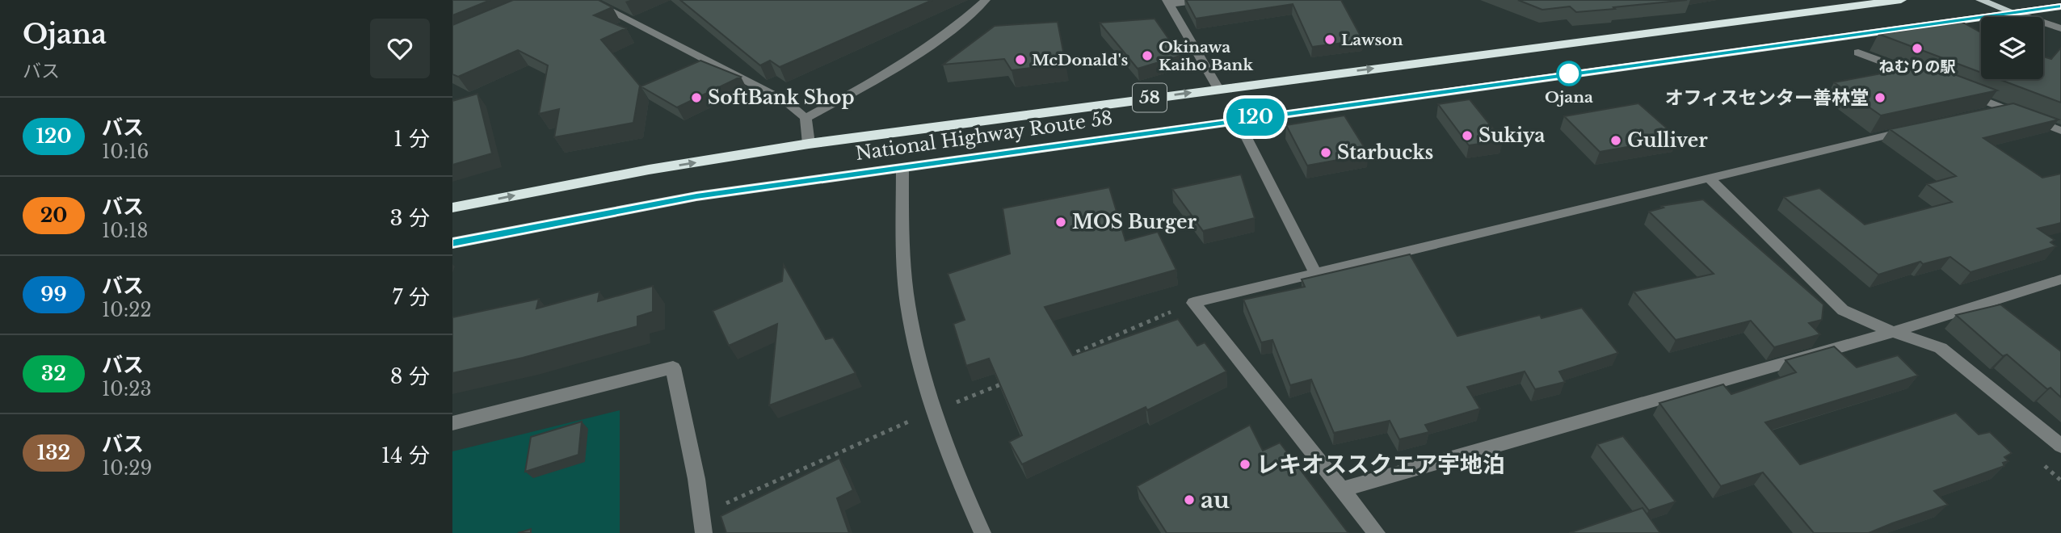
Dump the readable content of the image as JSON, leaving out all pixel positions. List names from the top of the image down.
{
  "streets": {
    "highway": ["58", "National Highway Route 58"]
  },
  "places": [
    "Lawson",
    "ねむりの駅",
    "Okinawa Kaiho Bank",
    "McDonald's",
    "Ojana",
    "SoftBank Shop",
    "オフィスセンター善林堂",
    "Sukiya",
    "Gulliver",
    "Starbucks",
    "MOS Burger",
    "レキオススクエア宇地泊",
    "au"
  ],
  "lines": ["bus line 120"],
  "page": {
    "heading": ["Ojana", "バス"],
    "on_map": "120",
    "list": [
      {
        "mark": "120",
        "name": "バス",
        "note": "10:16",
        "value": "1 分"
      },
      {
        "mark": "20",
        "name": "バス",
        "note": "10:18",
        "value": "3 分"
      },
      {
        "mark": "99",
        "name": "バス",
        "note": "10:22",
        "value": "7 分"
      },
      {
        "mark": "32",
        "name": "バス",
        "note": "10:23",
        "value": "8 分"
      },
      {
        "mark": "132",
        "name": "バス",
        "note": "10:29",
        "value": "14 分"
      }
    ]
  }
}
